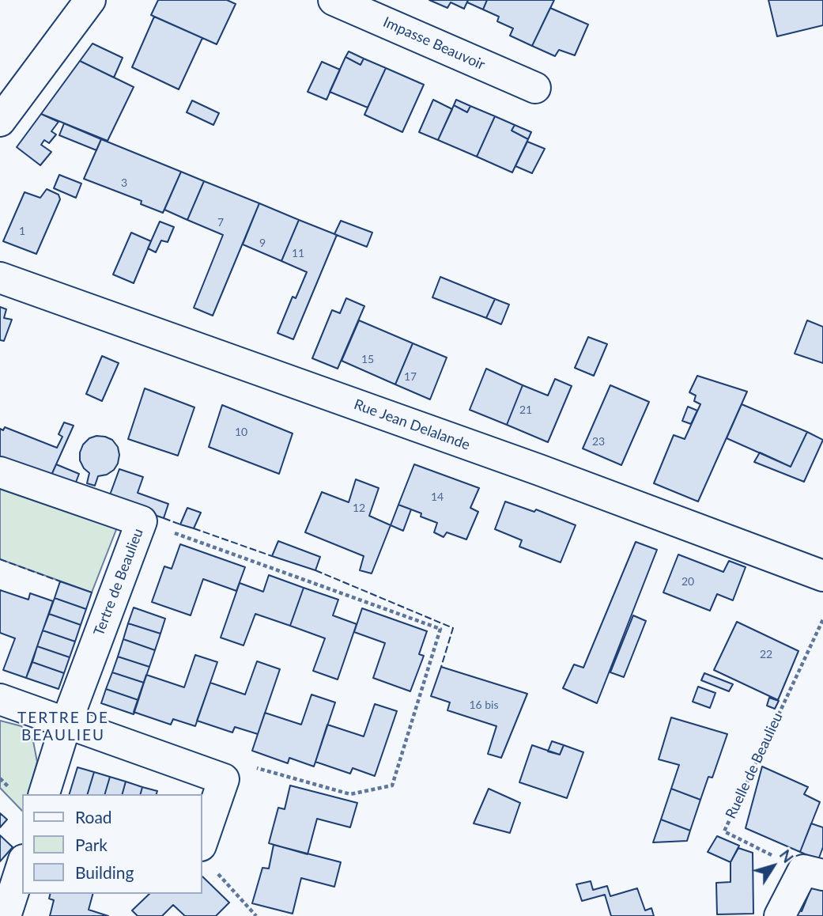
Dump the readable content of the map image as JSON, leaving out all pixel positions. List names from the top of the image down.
{
  "streets": {
    "street": ["Impasse Beauvoir", "Rue Jean Delalande", "Tertre de Beaulieu"],
    "path": ["Ruelle de Beaulieu"]
  },
  "districts": ["TERTRE DE BEAULIEU"],
  "house_numbers": [
    "3",
    "7",
    "1",
    "9",
    "11",
    "15",
    "17",
    "21",
    "10",
    "23",
    "14",
    "12",
    "20",
    "22",
    "16 bis"
  ],
  "legend": ["Road", "Park", "Building"],
  "north": "top right"
}
